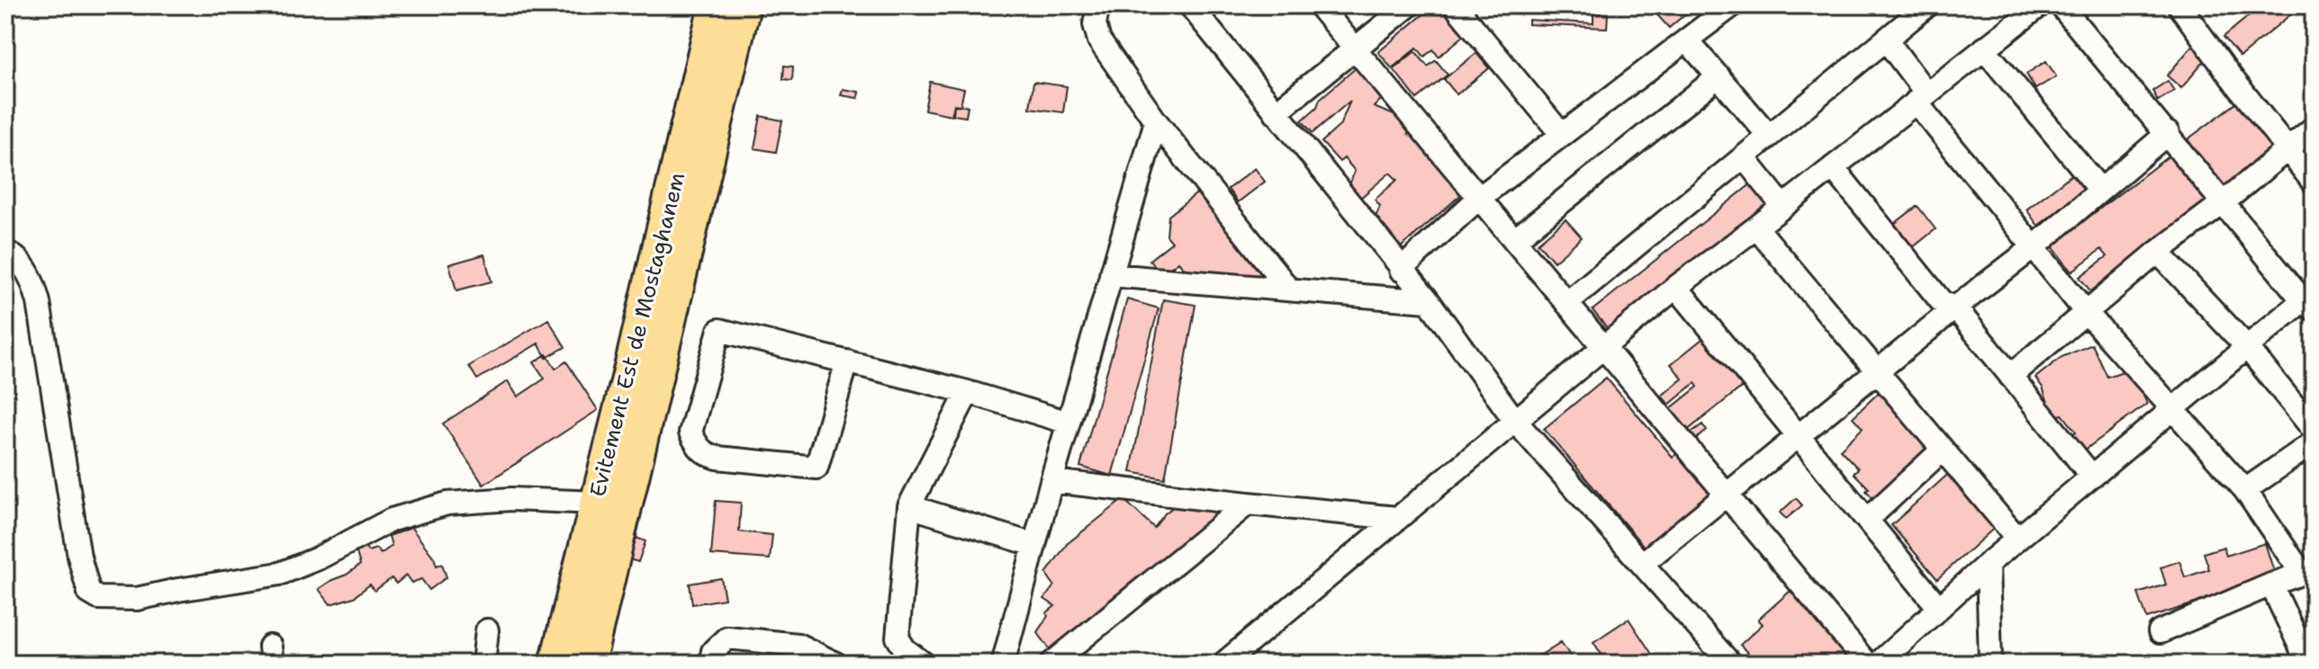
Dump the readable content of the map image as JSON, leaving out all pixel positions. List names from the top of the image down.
{
  "streets": {
    "highway": ["Evitement Est de Mostaghanem"]
  }
}
